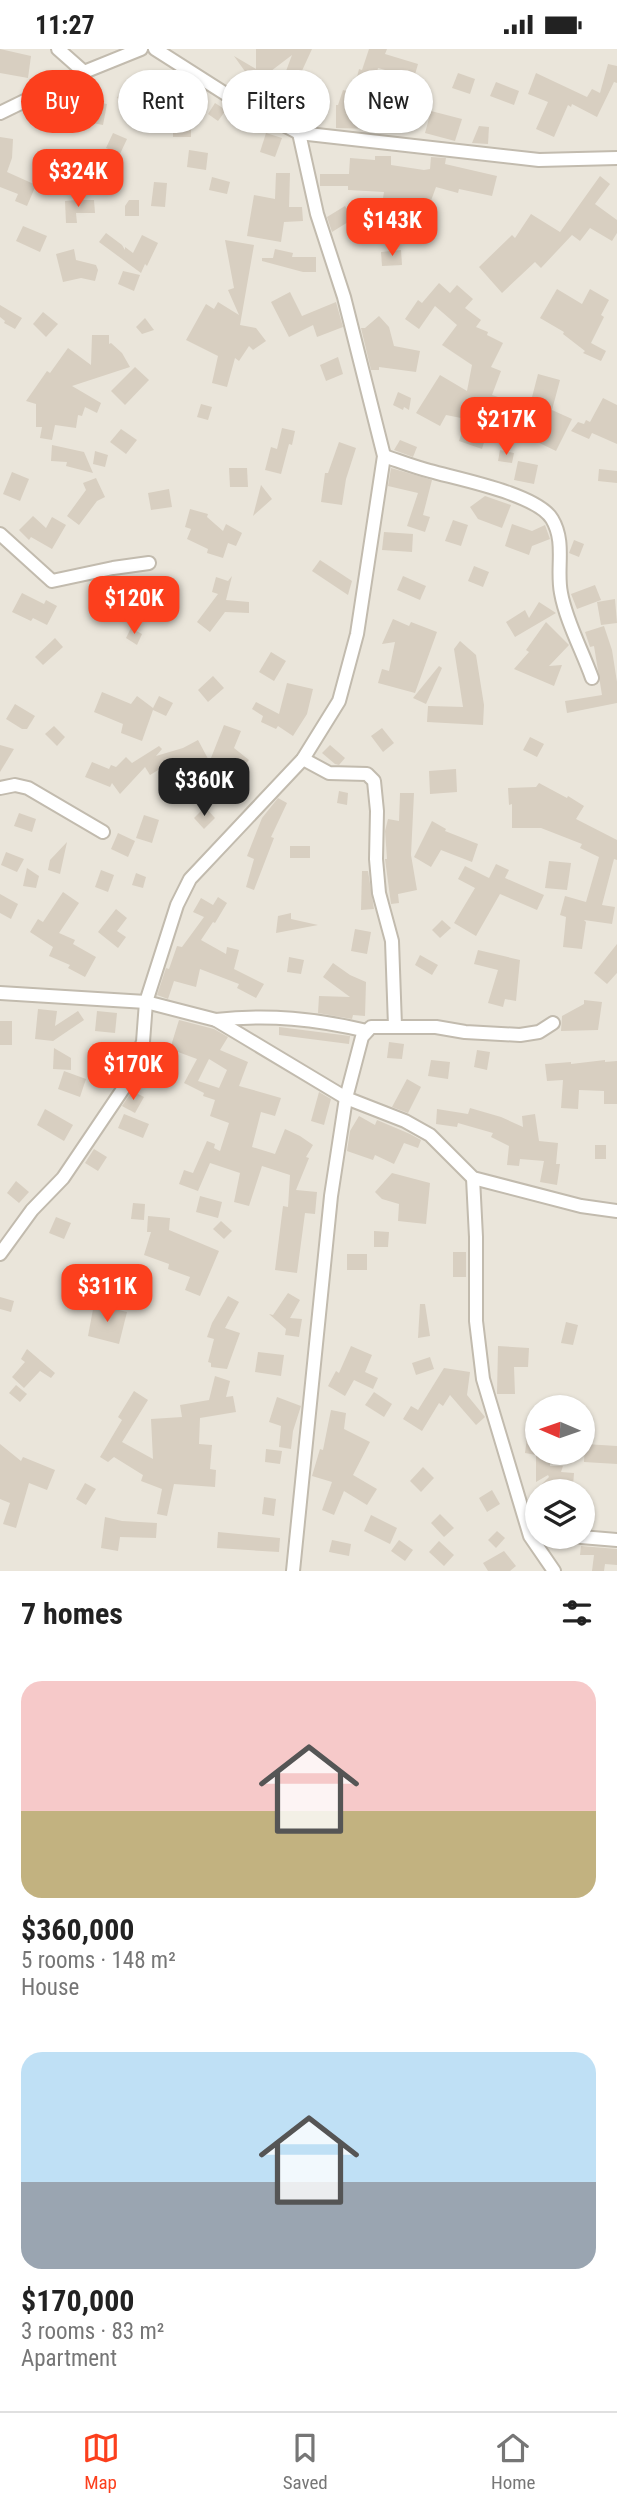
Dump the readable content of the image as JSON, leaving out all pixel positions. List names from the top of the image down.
{
  "north": "left",
  "page": {
    "status": "11:27",
    "chip": [
      "Buy",
      "Rent",
      "Filters",
      "New"
    ],
    "price": [
      "$324K",
      "$143K",
      "$217K",
      "$120K",
      "$360K",
      "$170K",
      "$311K"
    ],
    "heading": "7 homes",
    "list": [
      {
        "name": "$360,000",
        "note": "5 rooms · 148 m² · House"
      },
      {
        "name": "$170,000",
        "note": "3 rooms · 83 m² · Apartment"
      }
    ],
    "tabs": ["Map", "Saved", "Home"]
  }
}
